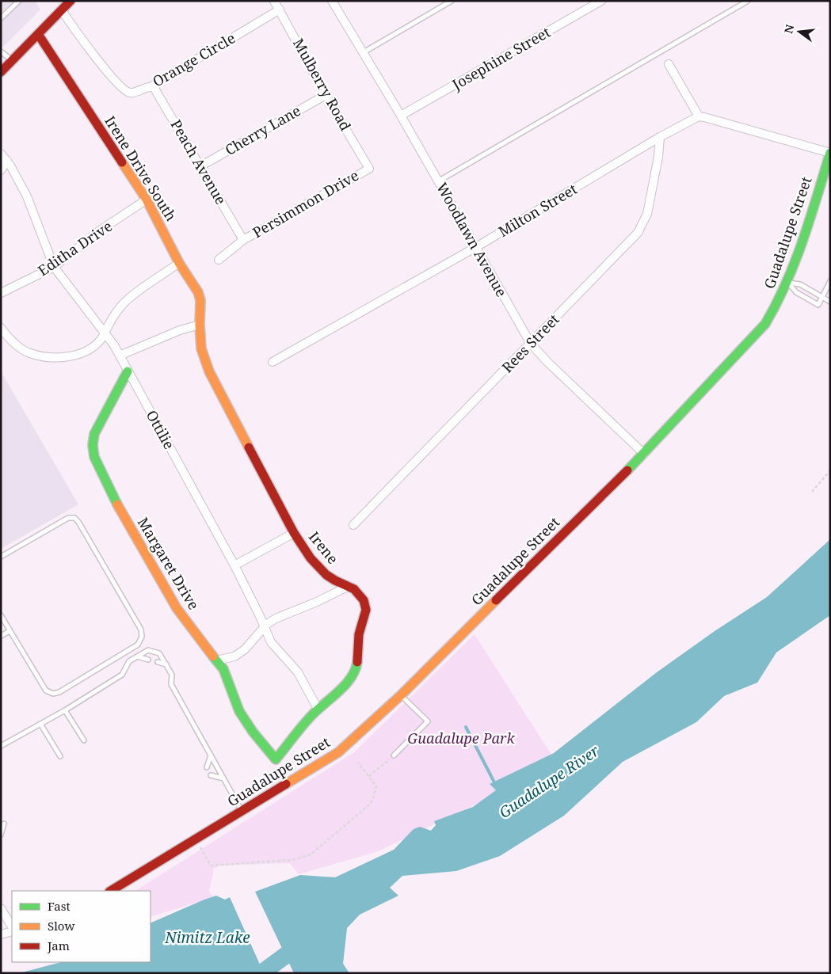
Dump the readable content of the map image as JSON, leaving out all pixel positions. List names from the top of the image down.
{
  "streets": {
    "street": [
      "Josephine Street",
      "Orange Circle",
      "Mulberry Road",
      "Cherry Lane",
      "Peach Avenue",
      "Irene Drive South",
      "Persimmon Drive",
      "Milton Street",
      "Guadalupe Street",
      "Woodlawn Avenue",
      "Editha Drive",
      "Rees Street",
      "Ottilie",
      "Irene",
      "Margaret Drive"
    ]
  },
  "crossings": [
    ["Josephine Street", "Woodlawn Avenue"],
    ["Orange Circle", "Mulberry Road"],
    ["Orange Circle", "Peach Avenue"],
    ["Mulberry Road", "Cherry Lane"],
    ["Mulberry Road", "Persimmon Drive"],
    ["Cherry Lane", "Peach Avenue"],
    ["Peach Avenue", "Persimmon Drive"],
    ["Irene Drive South", "Editha Drive"],
    ["Irene Drive South", "Irene"],
    ["Milton Street", "Woodlawn Avenue"],
    ["Milton Street", "Rees Street"],
    ["Guadalupe Street", "Woodlawn Avenue"],
    ["Woodlawn Avenue", "Rees Street"],
    ["Editha Drive", "Ottilie"],
    ["Ottilie", "Irene"],
    ["Ottilie", "Margaret Drive"],
    ["Irene", "Margaret Drive"]
  ],
  "water": ["Guadalupe River", "Nimitz Lake"],
  "parks": ["Guadalupe Park"],
  "legend": ["Fast", "Slow", "Jam"],
  "north": "left"
}
